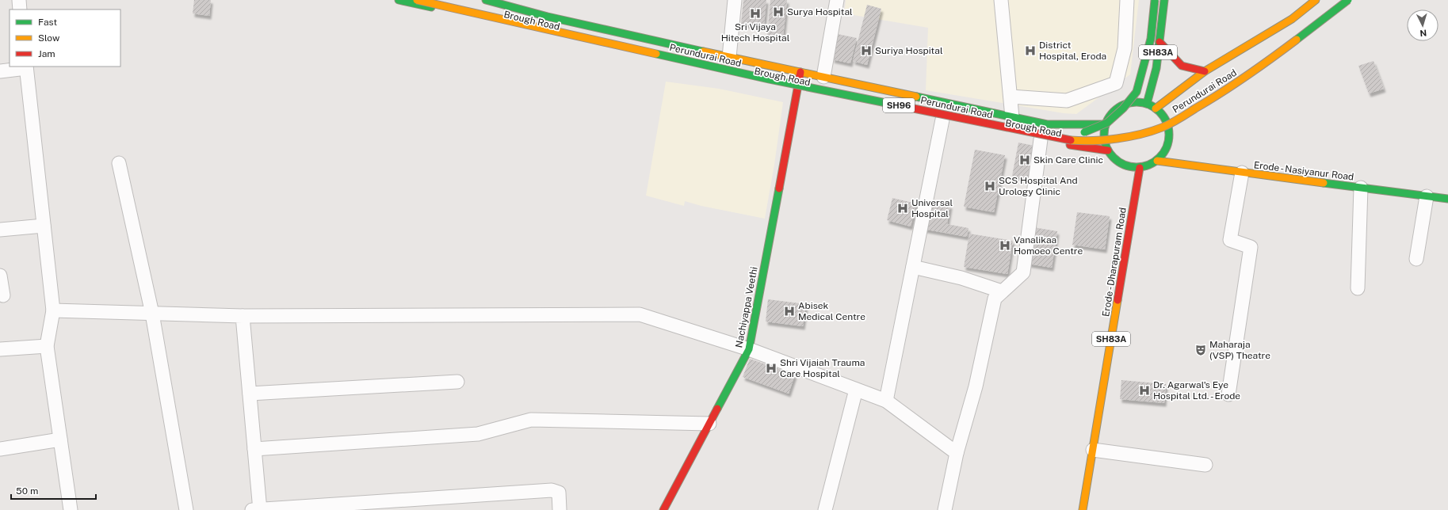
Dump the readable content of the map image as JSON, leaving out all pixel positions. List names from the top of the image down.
{
  "streets": {
    "main road": [
      "Brough Road",
      "SH83A",
      "Perundurai Road",
      "SH96",
      "Erode - Nasiyanur Road",
      "Erode - Dharapuram Road",
      "Nachiyappa Veethi"
    ]
  },
  "crossings": [
    ["Brough Road", "SH83A"],
    ["Brough Road", "Perundurai Road"],
    ["Brough Road", "Erode - Nasiyanur Road"],
    ["Brough Road", "Erode - Dharapuram Road"],
    ["Brough Road", "Nachiyappa Veethi"],
    ["SH83A", "Erode - Nasiyanur Road"],
    ["SH83A", "Erode - Dharapuram Road"],
    ["Erode - Nasiyanur Road", "Erode - Dharapuram Road"]
  ],
  "places": {
    "hospital": [
      "Surya Hospital",
      "Sri Vijaya Hitech Hospital",
      "Suriya Hospital",
      "District Hospital, Eroda",
      "Skin Care Clinic",
      "SCS Hospital And Urology Clinic",
      "Universal Hospital",
      "Vanalikaa Homoeo Centre",
      "Abisek Medical Centre",
      "Shri Vijaiah Trauma Care Hospital",
      "Dr. Agarwal's Eye Hospital Ltd. - Erode"
    ],
    "theatre": ["Maharaja (VSP) Theatre"]
  },
  "legend": ["Fast", "Slow", "Jam"],
  "scale_bar": "50 m",
  "north": "bottom"
}
